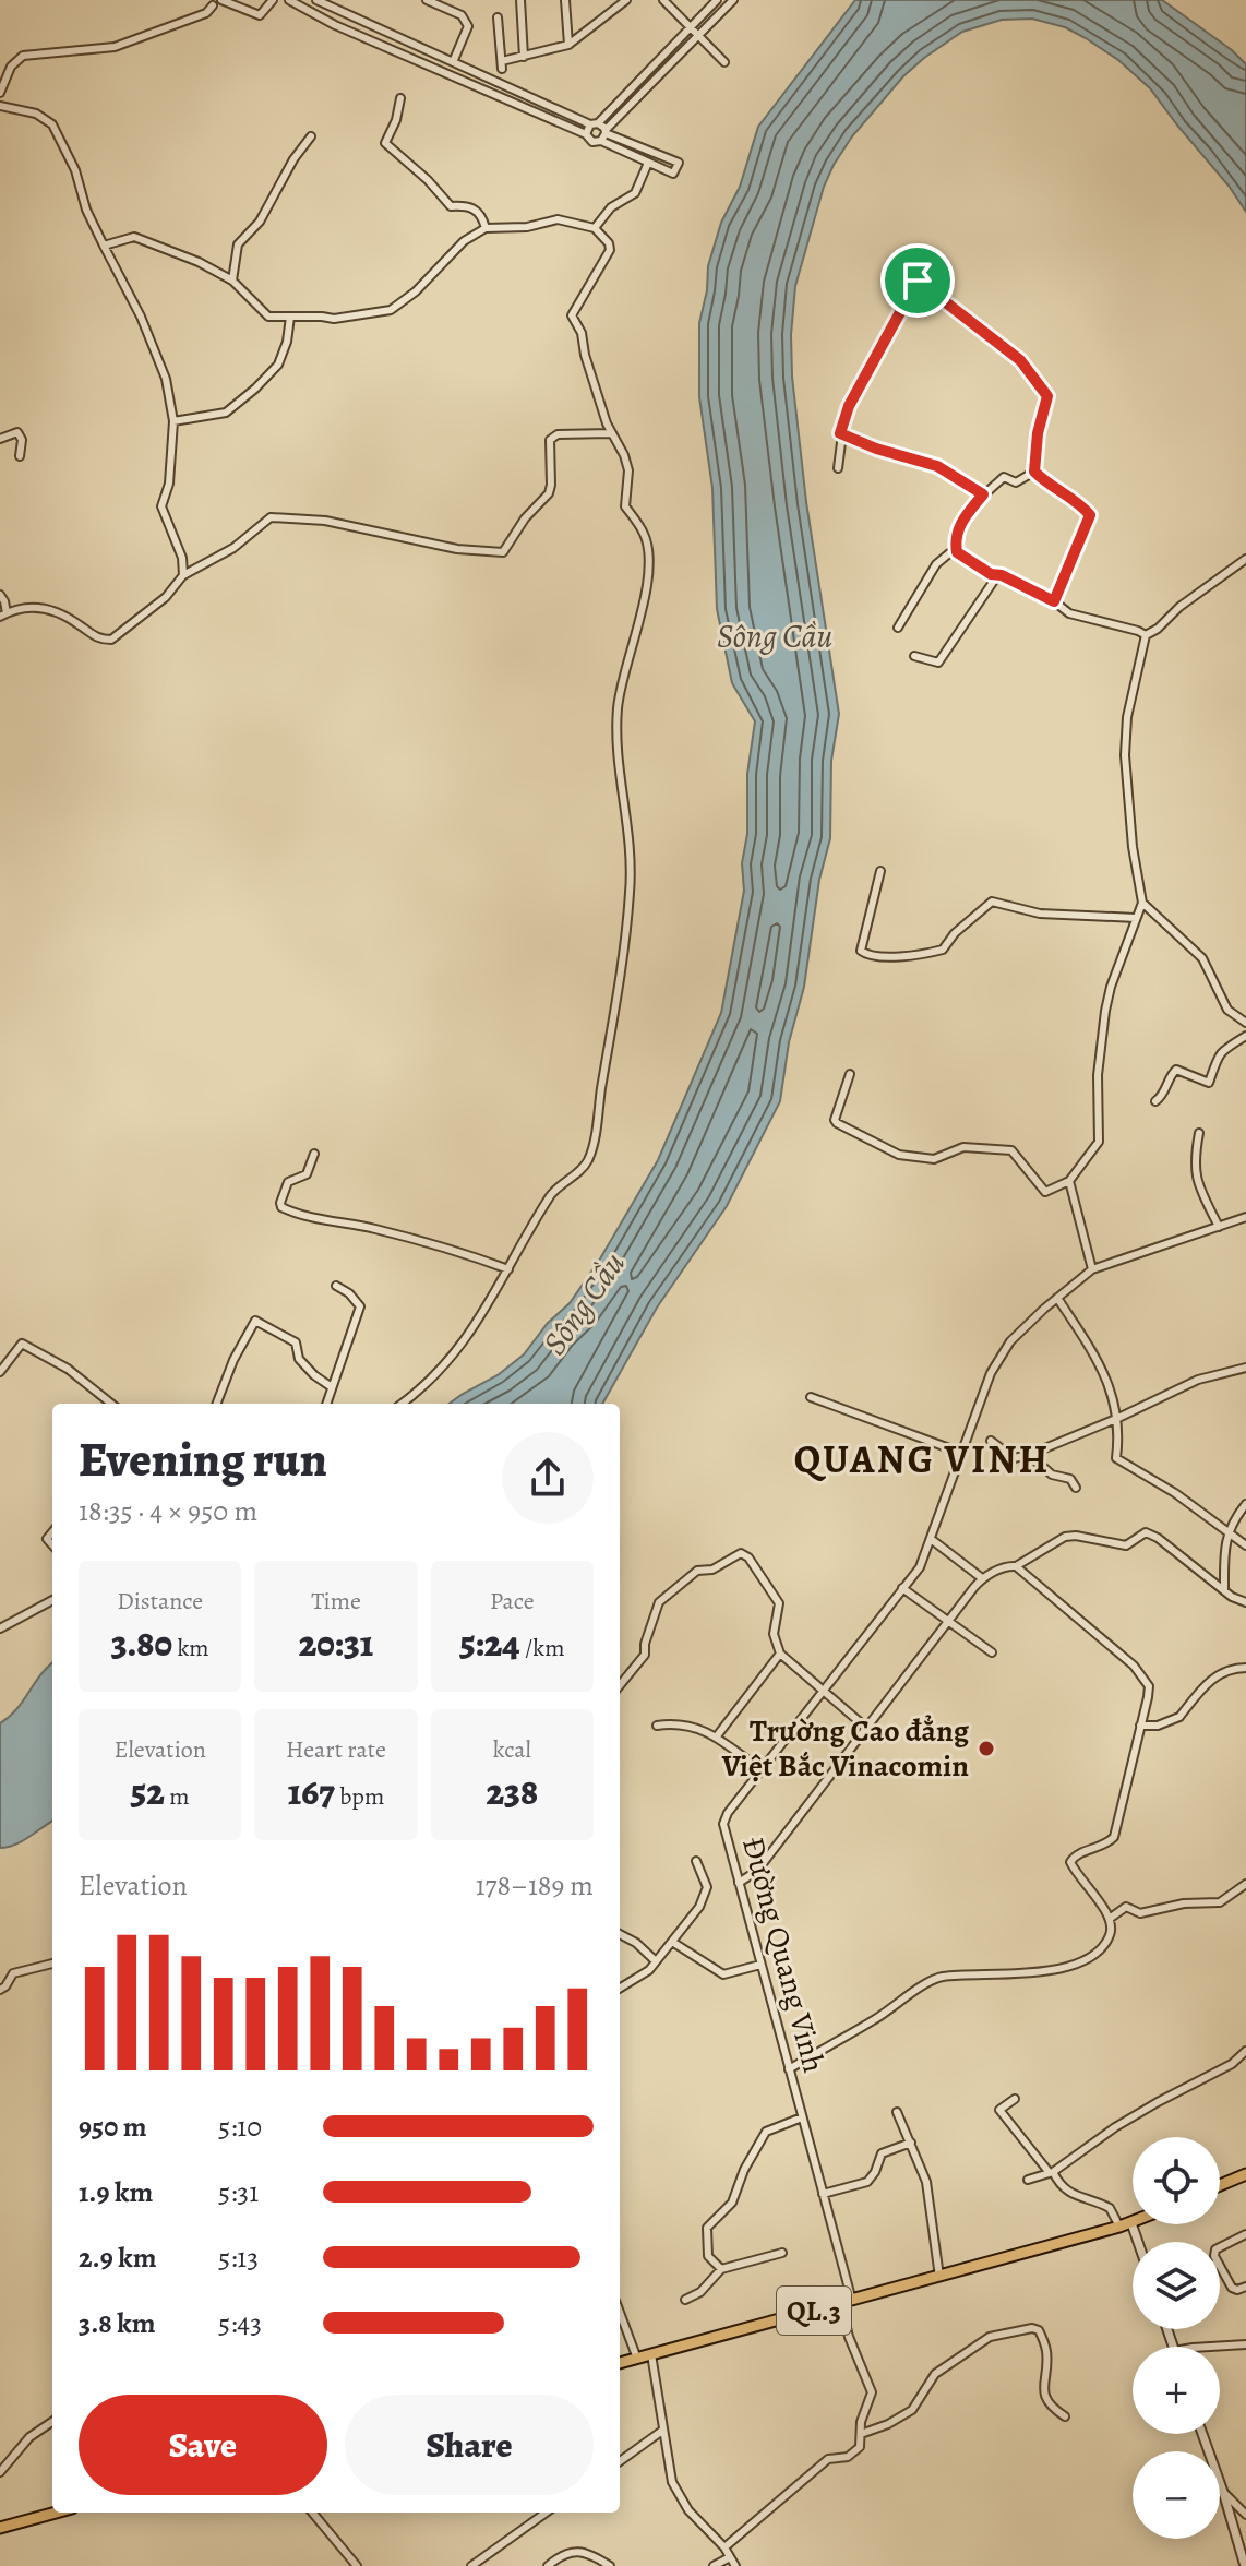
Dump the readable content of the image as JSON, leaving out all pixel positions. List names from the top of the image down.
{
  "streets": {
    "highway": ["QL.3"],
    "street": ["Đường Quang Vinh"]
  },
  "crossings": [
    ["Đường Quang Vinh", "QL.3"]
  ],
  "districts": ["QUANG VINH"],
  "water": ["Sông Cầu"],
  "places": ["Trường Cao đẳng Việt Bắc Vinacomin"],
  "page": {
    "heading": ["Evening run", "18:35 · 4 × 950 m"],
    "stats": [
      ["Distance", "3.80 km"],
      ["Time", "20:31"],
      ["Pace", "5:24 /km"],
      ["Elevation", "52 m"],
      ["Heart rate", "167 bpm"],
      ["kcal", "238"]
    ],
    "chart": ["Elevation", "178–189 m"],
    "list": [
      {
        "name": "950 m",
        "note": "5:10"
      },
      {
        "name": "1.9 km",
        "note": "5:31"
      },
      {
        "name": "2.9 km",
        "note": "5:13"
      },
      {
        "name": "3.8 km",
        "note": "5:43"
      }
    ],
    "map_buttons": ["+", "−"],
    "buttons": ["Save", "Share"]
  }
}
